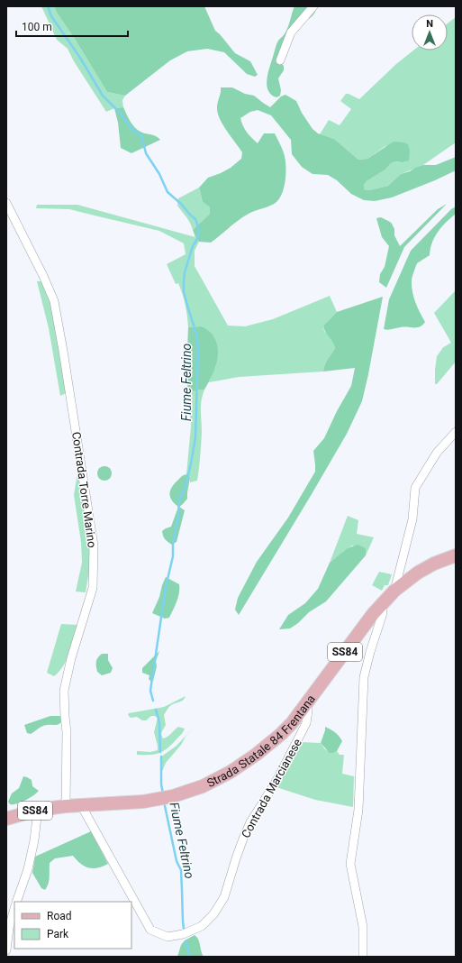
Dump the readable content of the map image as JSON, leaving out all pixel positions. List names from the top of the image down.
{
  "streets": {
    "main road": ["SS84", "Strada Statale 84 Frentana"],
    "street": ["Contrada Torre Marino", "Contrada Marcianese"]
  },
  "crossings": [
    ["Contrada Torre Marino", "Strada Statale 84 Frentana"],
    ["Strada Statale 84 Frentana", "Contrada Marcianese"]
  ],
  "water": ["Fiume Feltrino"],
  "legend": ["Road", "Park"],
  "scale_bar": "100 m",
  "north": "top"
}
